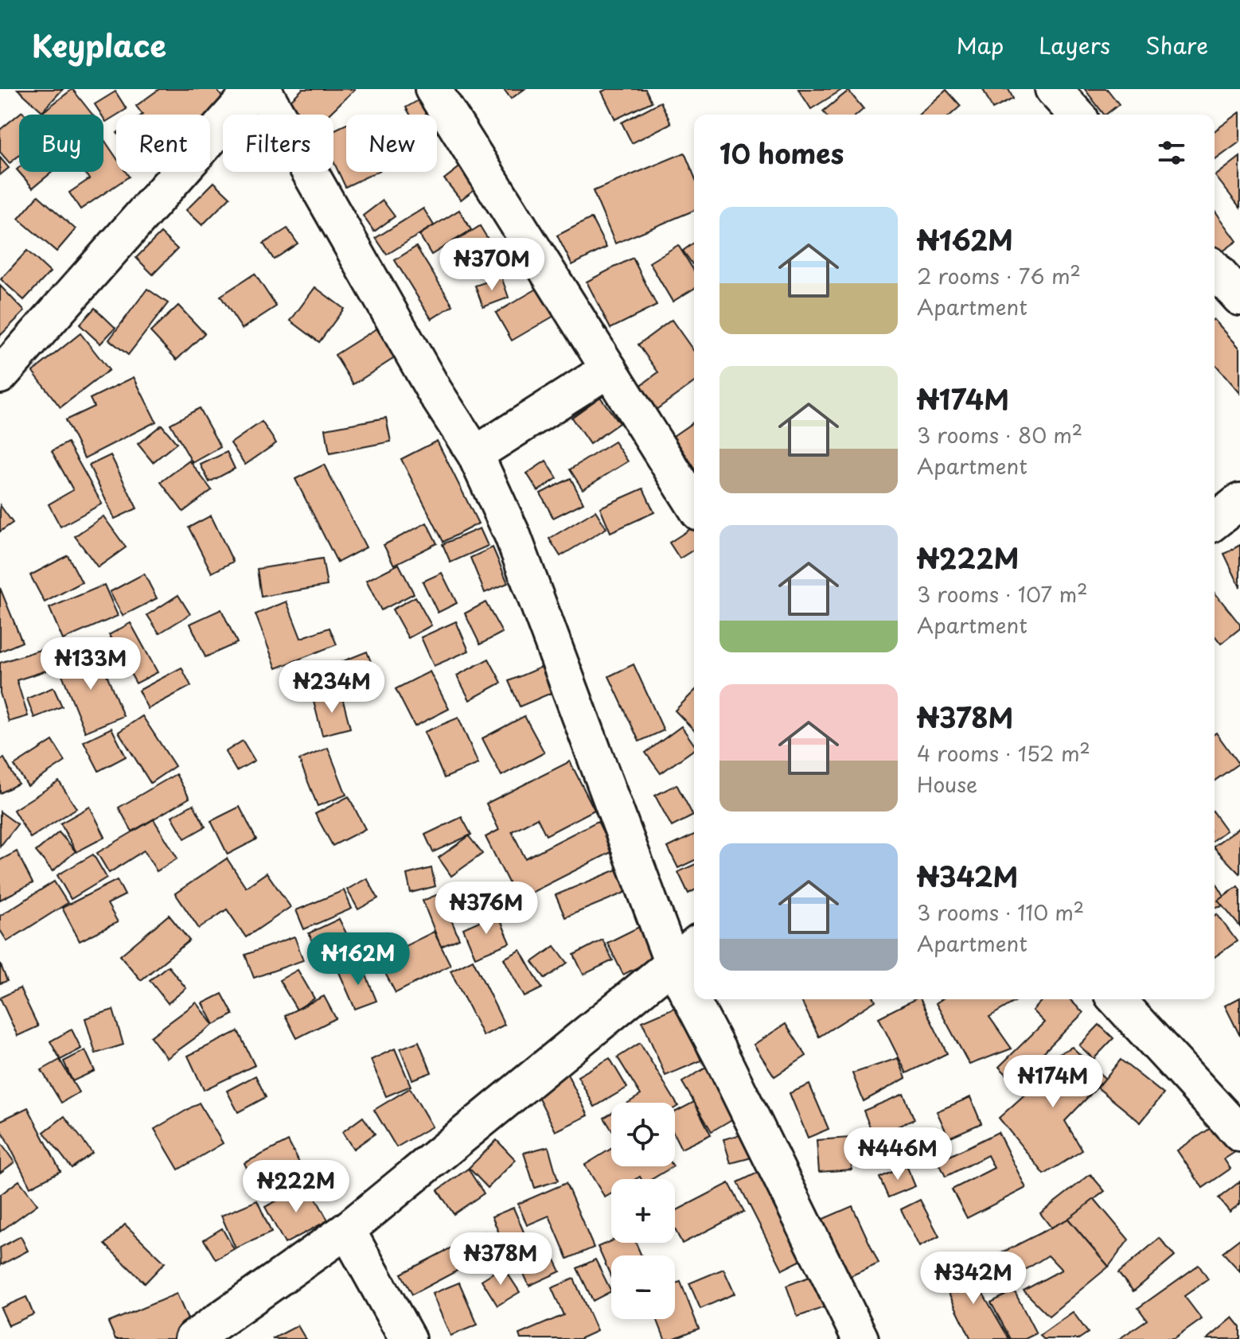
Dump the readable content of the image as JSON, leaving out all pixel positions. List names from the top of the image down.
{
  "page": {
    "header": "Keyplace",
    "nav": ["Map", "Layers", "Share"],
    "chip": [
      "Buy",
      "Rent",
      "Filters",
      "New"
    ],
    "heading": "10 homes",
    "list": [
      {
        "name": "₦162M",
        "note": "2 rooms · 76 m² · Apartment"
      },
      {
        "name": "₦174M",
        "note": "3 rooms · 80 m² · Apartment"
      },
      {
        "name": "₦222M",
        "note": "3 rooms · 107 m² · Apartment"
      },
      {
        "name": "₦378M",
        "note": "4 rooms · 152 m² · House"
      },
      {
        "name": "₦342M",
        "note": "3 rooms · 110 m² · Apartment"
      }
    ],
    "price": [
      "₦370M",
      "₦133M",
      "₦234M",
      "₦376M",
      "₦162M",
      "₦174M",
      "₦446M",
      "₦222M",
      "₦378M",
      "₦342M"
    ],
    "map_buttons": ["+", "−"]
  }
}
